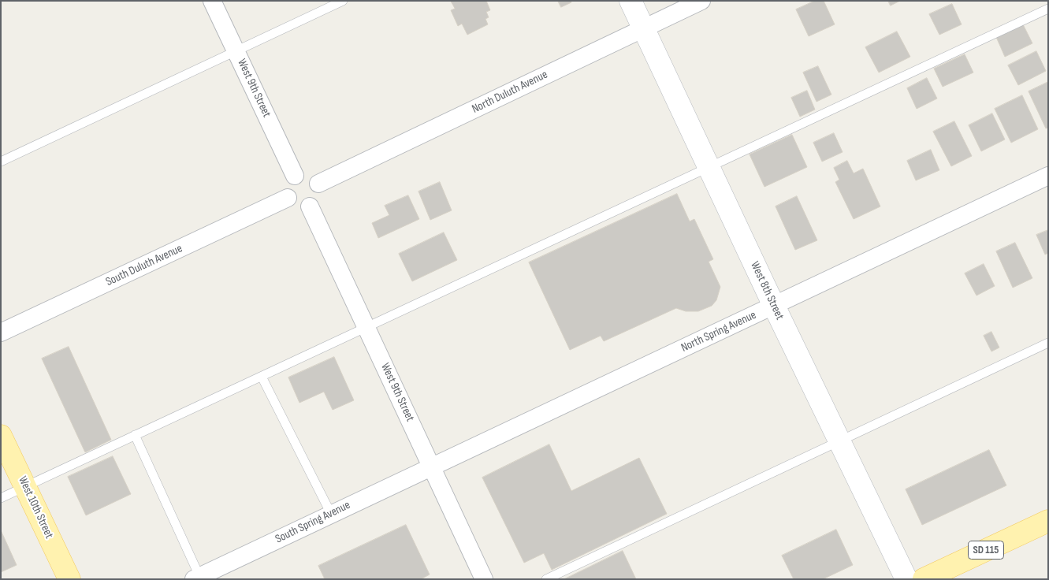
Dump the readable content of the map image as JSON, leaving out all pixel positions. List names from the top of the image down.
{
  "streets": {
    "main road": ["West 10th Street", "SD 115"],
    "street": [
      "West 9th Street",
      "North Duluth Avenue",
      "South Duluth Avenue",
      "West 8th Street",
      "North Spring Avenue",
      "South Spring Avenue"
    ]
  },
  "crossings": [
    ["West 9th Street", "North Duluth Avenue"],
    ["West 9th Street", "South Duluth Avenue"],
    ["West 9th Street", "North Spring Avenue"],
    ["West 9th Street", "South Spring Avenue"],
    ["North Duluth Avenue", "South Duluth Avenue"],
    ["North Duluth Avenue", "West 8th Street"],
    ["West 8th Street", "North Spring Avenue"],
    ["North Spring Avenue", "South Spring Avenue"]
  ]
}
